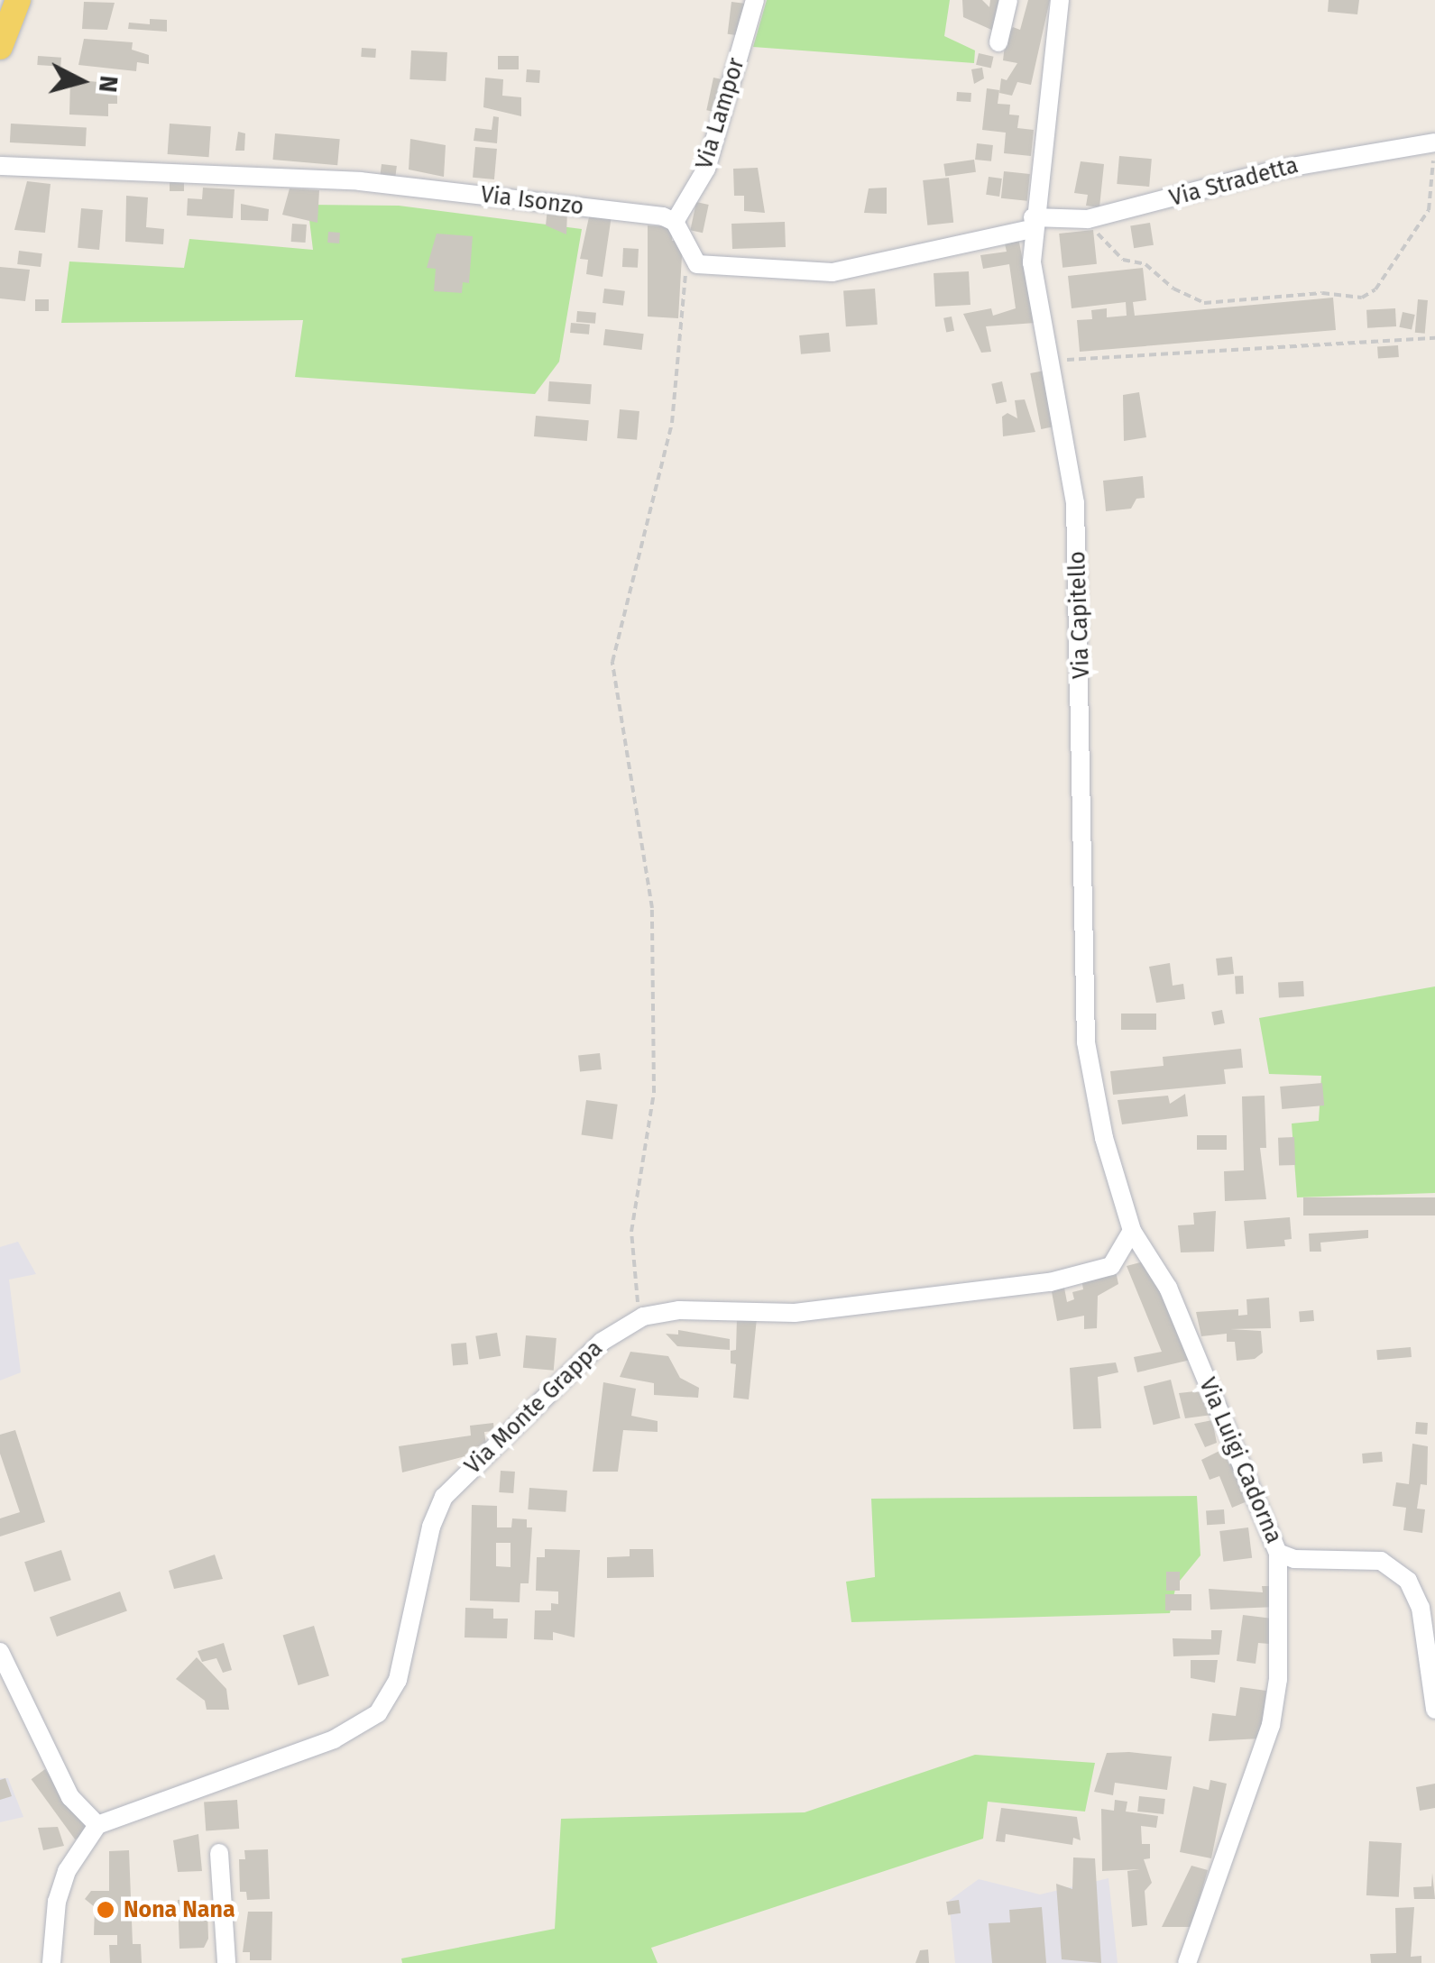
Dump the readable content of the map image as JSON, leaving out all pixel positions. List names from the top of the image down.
{
  "streets": {
    "street": [
      "Via Lampor",
      "Via Stradetta",
      "Via Isonzo",
      "Via Capitello",
      "Via Monte Grappa",
      "Via Luigi Cadorna"
    ]
  },
  "crossings": [
    ["Via Lampor", "Via Isonzo"],
    ["Via Stradetta", "Via Capitello"],
    ["Via Capitello", "Via Monte Grappa"],
    ["Via Capitello", "Via Luigi Cadorna"],
    ["Via Monte Grappa", "Via Luigi Cadorna"]
  ],
  "places": ["Nona Nana"],
  "north": "right"
}
